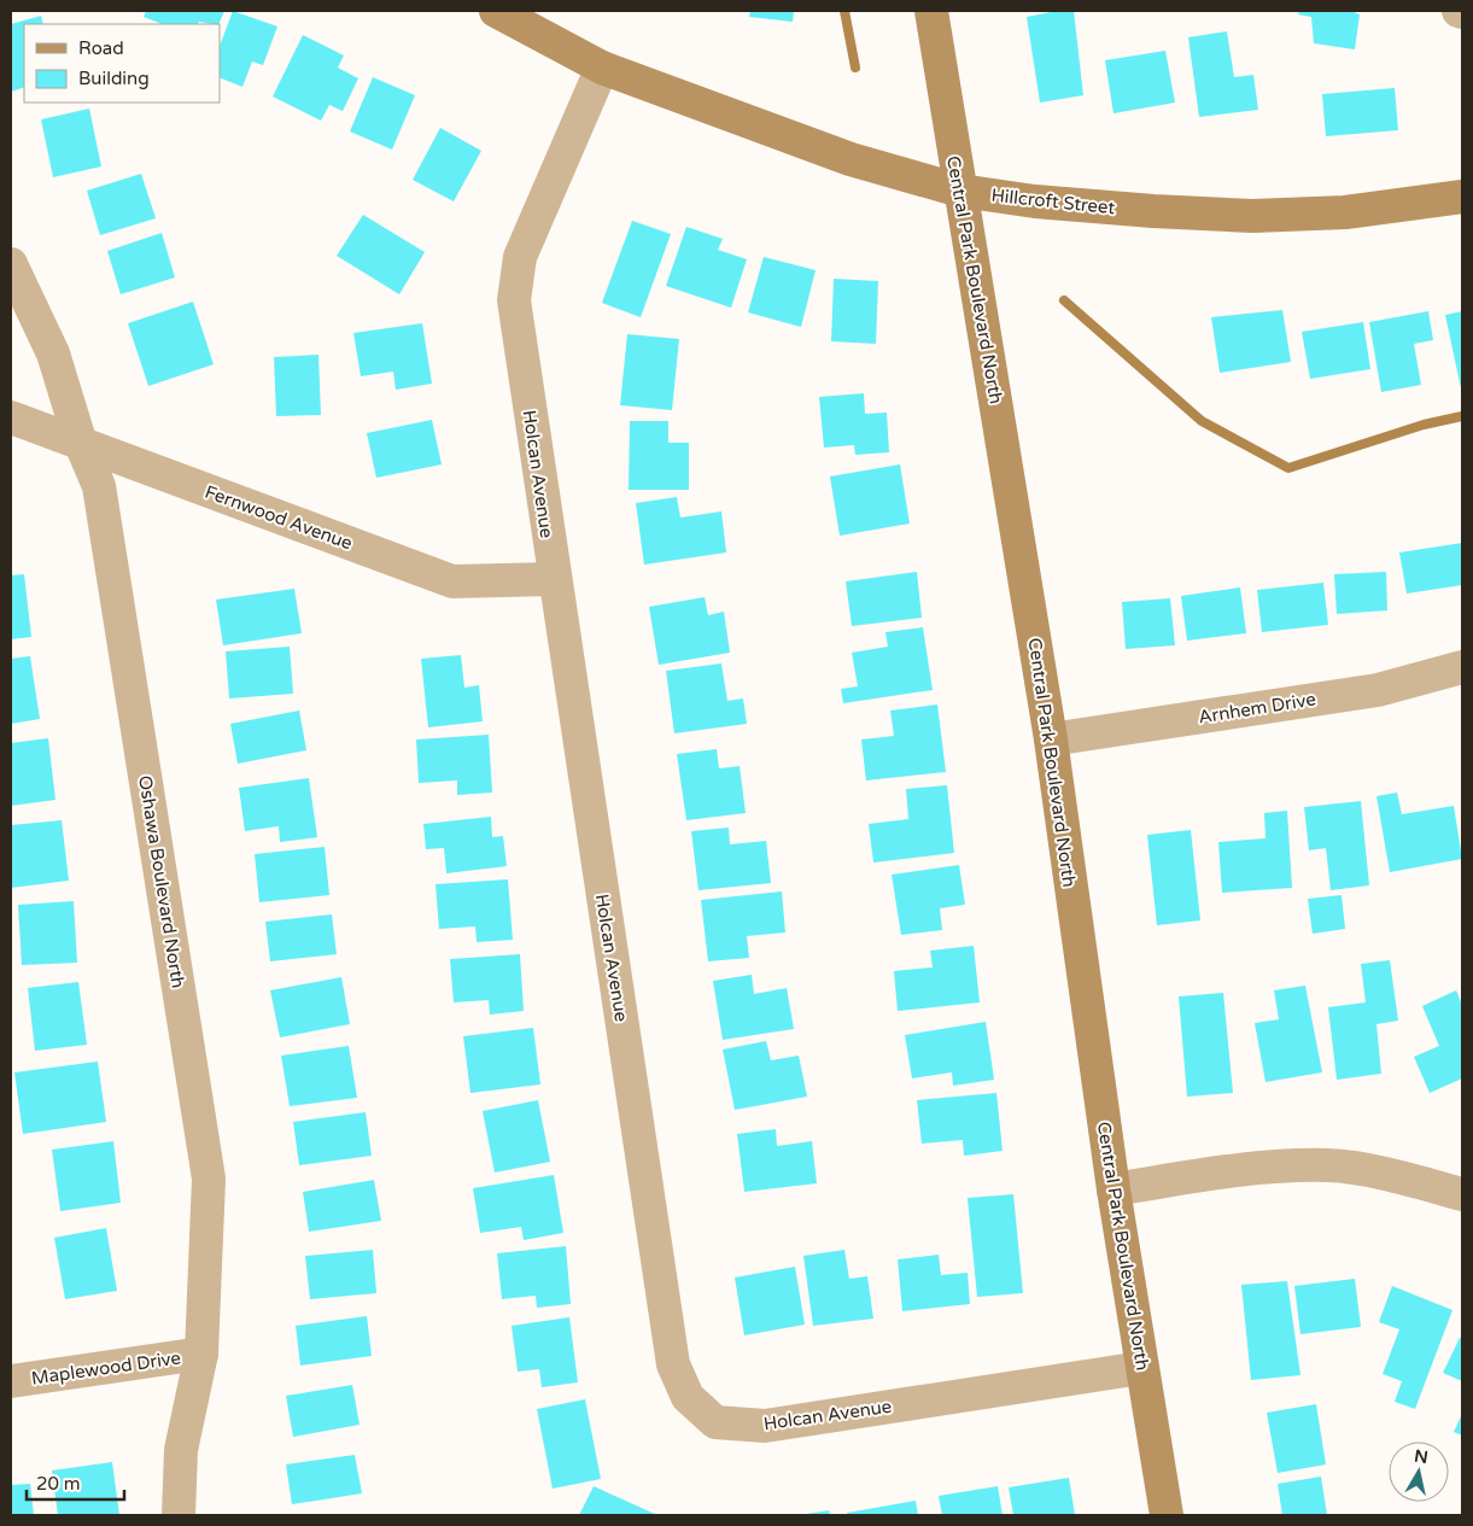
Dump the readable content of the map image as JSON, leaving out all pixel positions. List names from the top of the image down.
{
  "streets": {
    "street": [
      "Hillcroft Street",
      "Central Park Boulevard North",
      "Holcan Avenue",
      "Fernwood Avenue",
      "Arnhem Drive",
      "Oshawa Boulevard North",
      "Maplewood Drive"
    ]
  },
  "crossings": [
    ["Hillcroft Street", "Central Park Boulevard North"],
    ["Hillcroft Street", "Holcan Avenue"],
    ["Central Park Boulevard North", "Holcan Avenue"],
    ["Central Park Boulevard North", "Arnhem Drive"],
    ["Holcan Avenue", "Fernwood Avenue"],
    ["Fernwood Avenue", "Oshawa Boulevard North"],
    ["Oshawa Boulevard North", "Maplewood Drive"]
  ],
  "legend": ["Road", "Building"],
  "scale_bar": "20 m",
  "north": "top"
}
